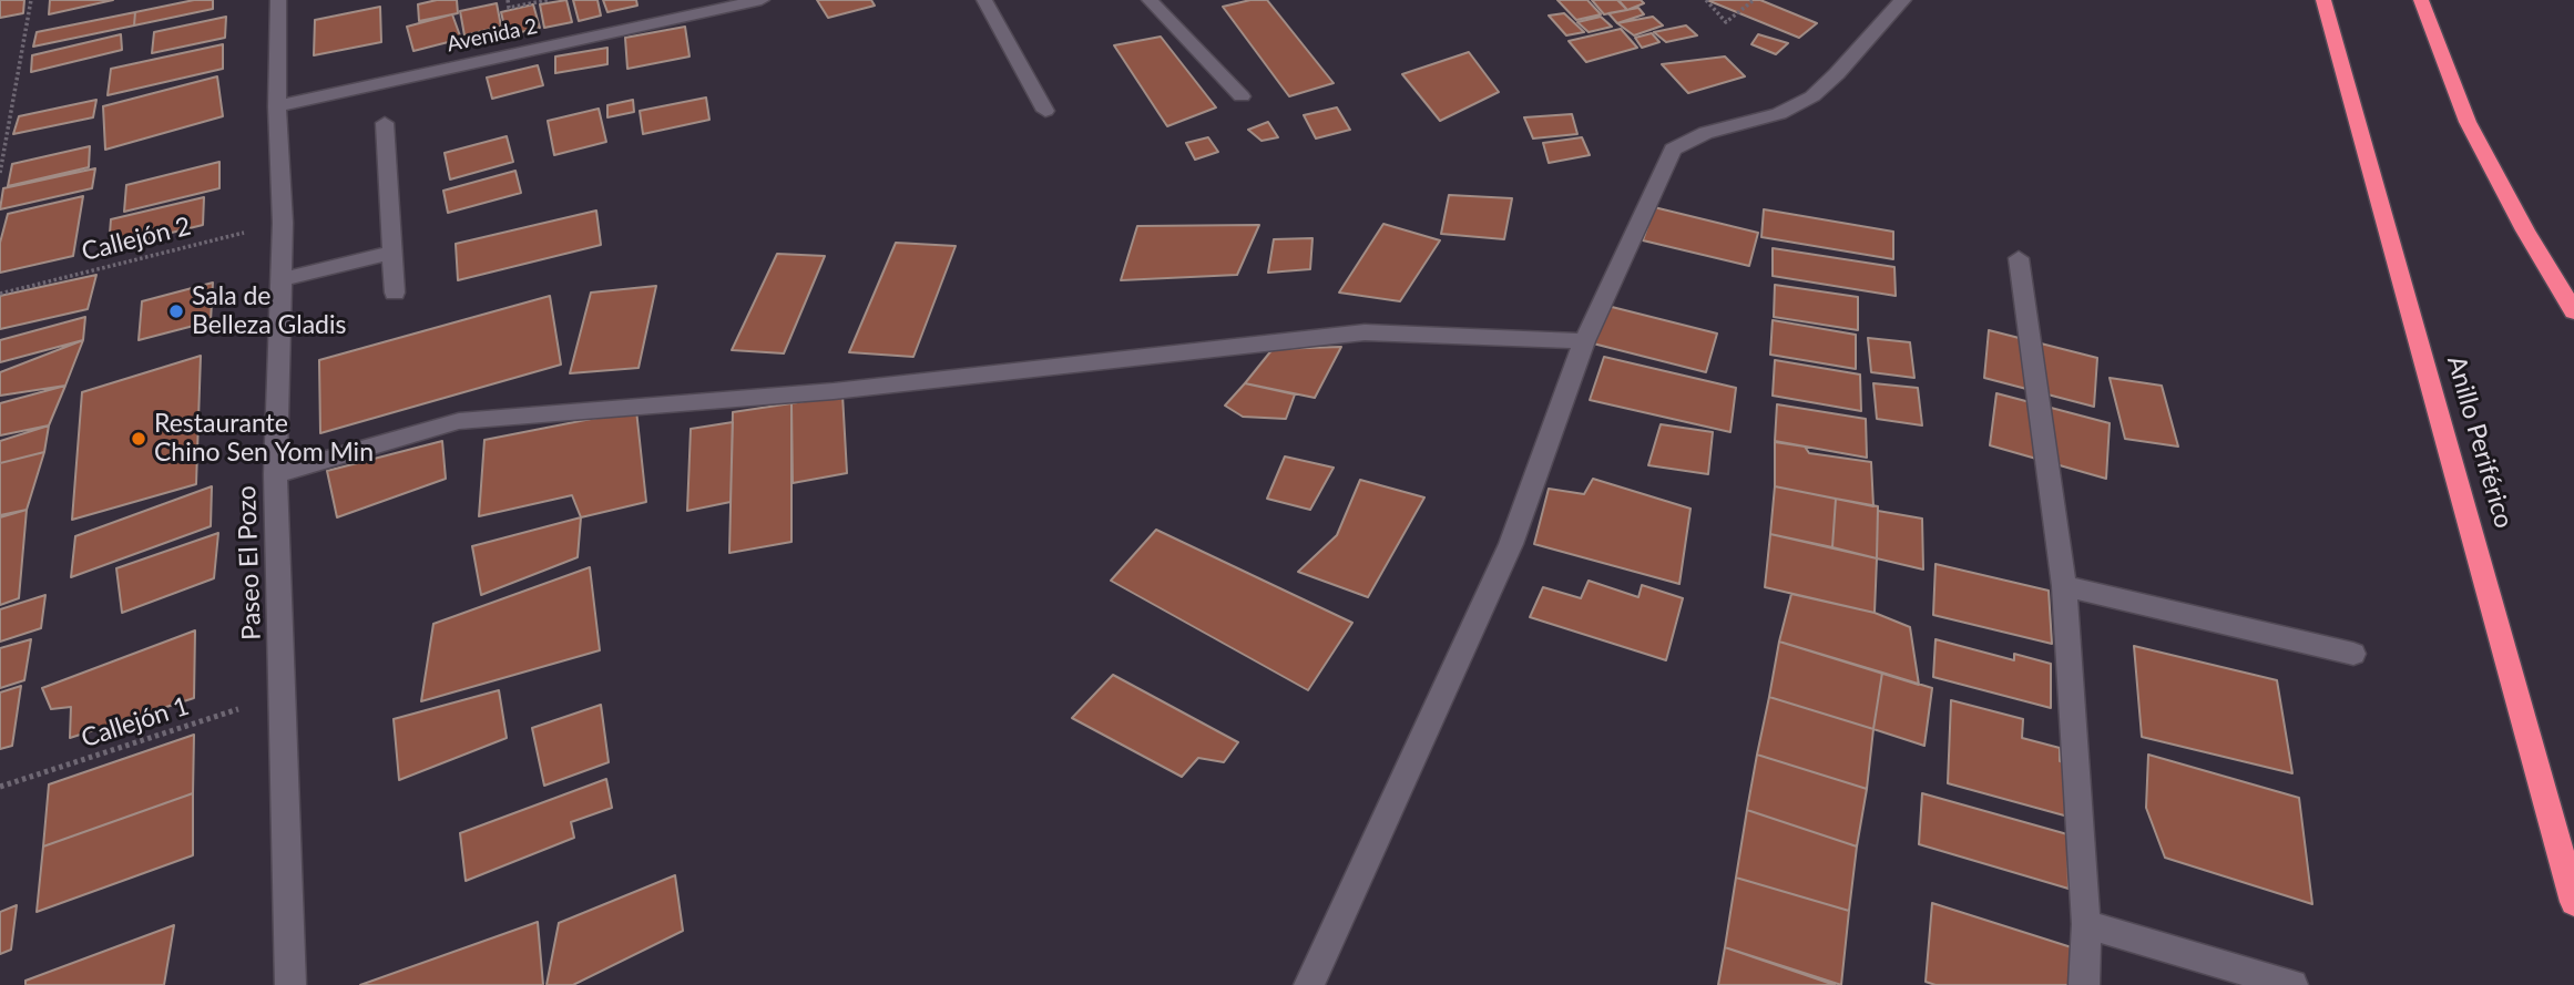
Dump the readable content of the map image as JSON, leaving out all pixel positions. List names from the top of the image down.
{
  "streets": {
    "highway": ["Anillo Periférico"],
    "street": ["Avenida 2", "Paseo El Pozo"],
    "path": ["Callejón 2", "Callejón 1"]
  },
  "crossings": [
    ["Avenida 2", "Paseo El Pozo"],
    ["Callejón 2", "Paseo El Pozo"],
    ["Paseo El Pozo", "Callejón 1"]
  ],
  "places": ["Sala de Belleza Gladis", "Restaurante Chino Sen Yom Min"]
}
